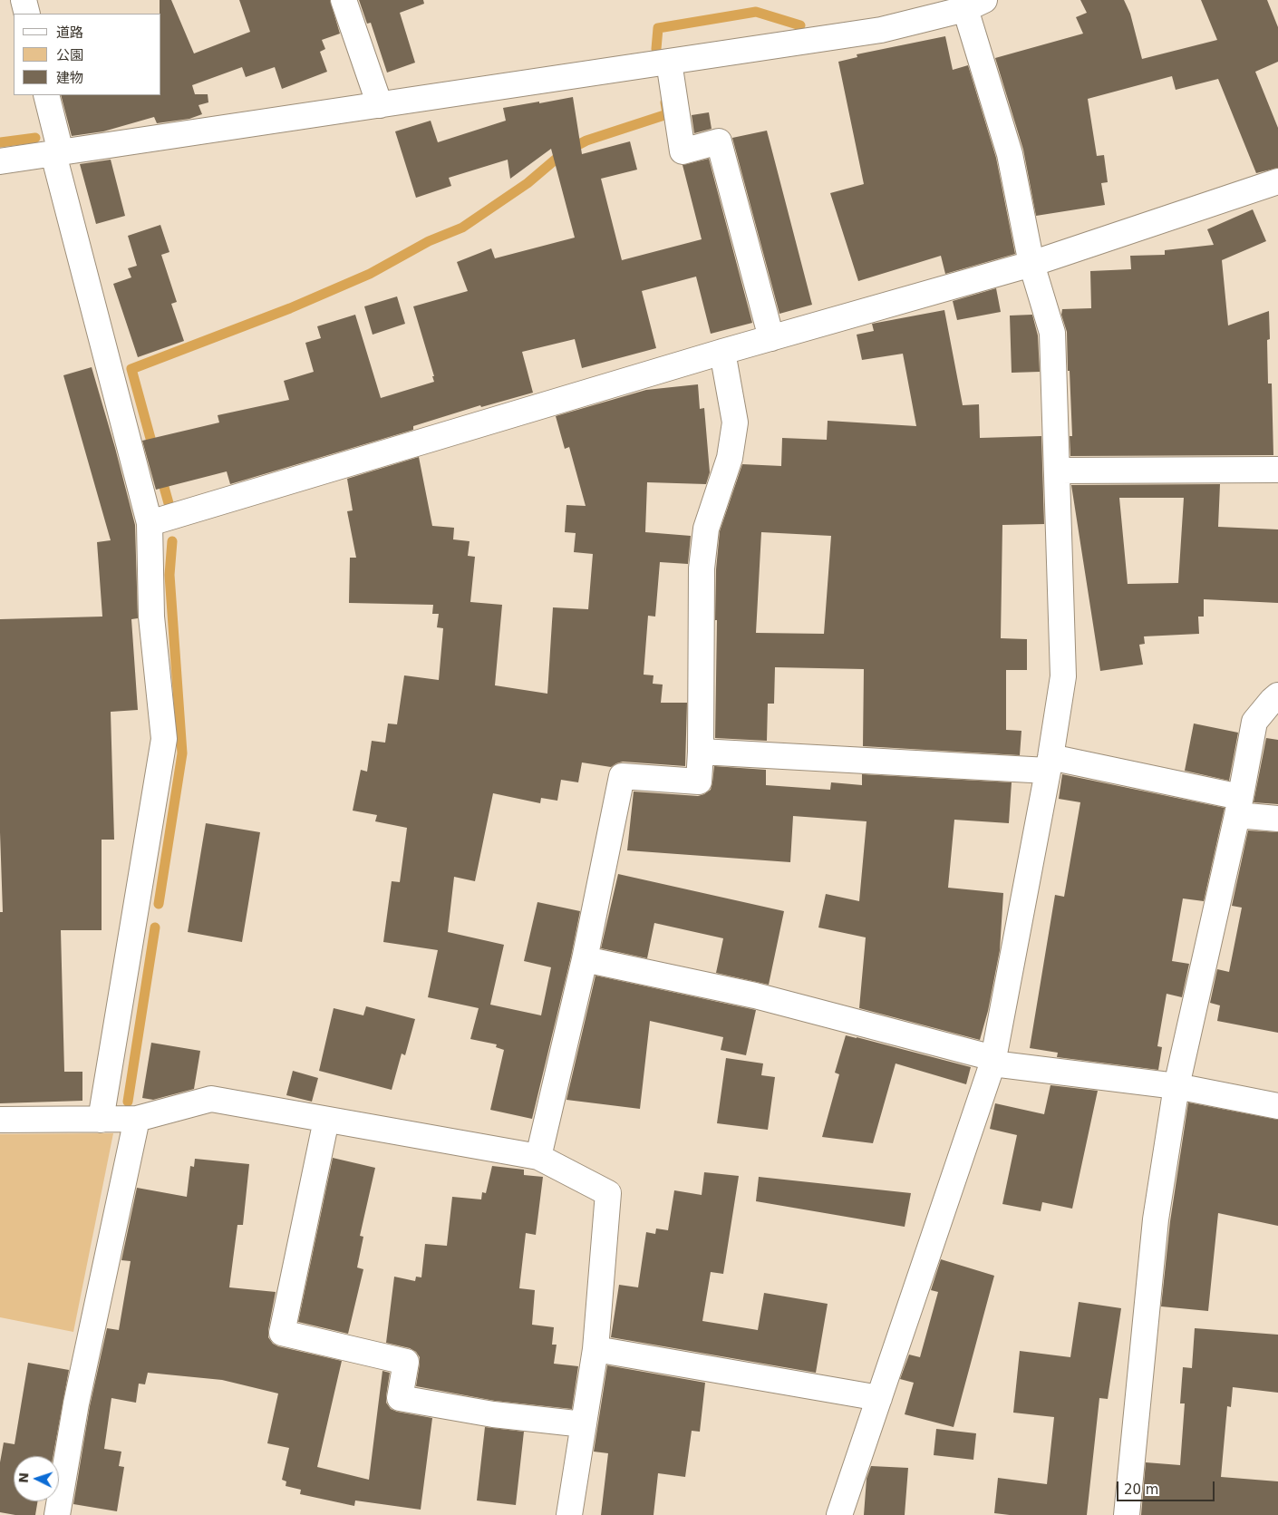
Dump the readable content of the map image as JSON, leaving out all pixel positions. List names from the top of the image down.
{
  "legend": ["道路", "公園", "建物"],
  "scale_bar": "20 m",
  "north": "left"
}
